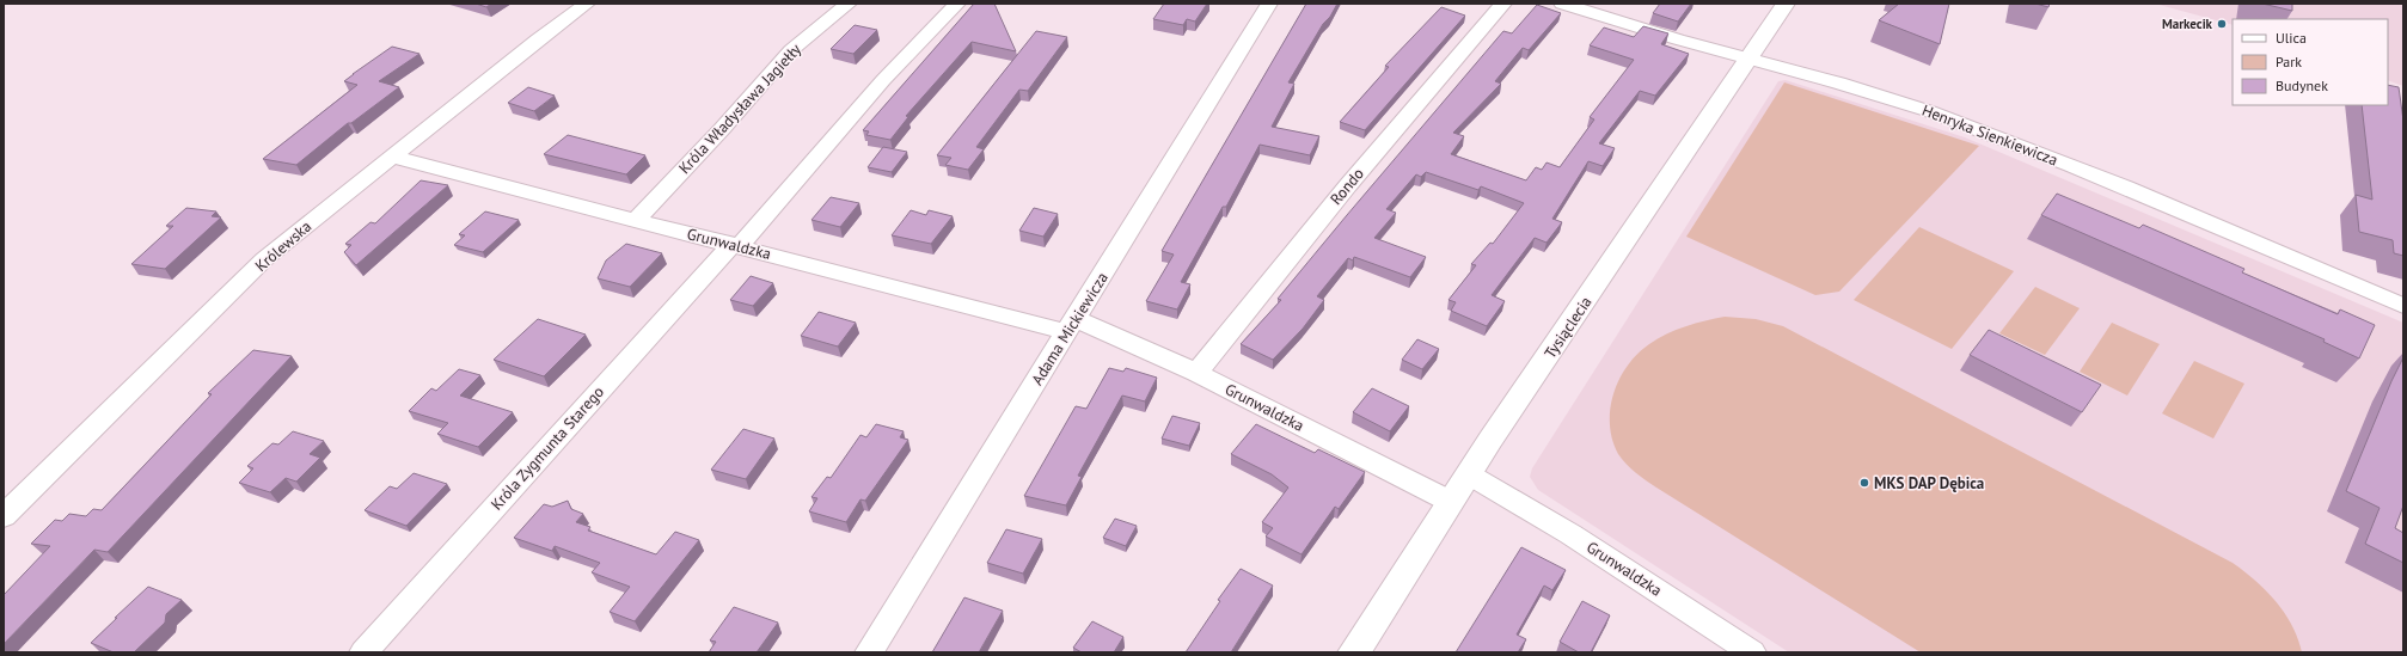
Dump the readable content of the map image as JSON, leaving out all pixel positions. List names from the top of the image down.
{
  "streets": {
    "street": [
      "Króla Władysława Jagiełły",
      "Henryka Sienkiewicza",
      "Rondo",
      "Grunwaldzka",
      "Królewska",
      "Tysiąclecia",
      "Adama Mickiewicza",
      "Króla Zygmunta Starego"
    ]
  },
  "crossings": [
    ["Króla Władysława Jagiełły", "Grunwaldzka"],
    ["Henryka Sienkiewicza", "Tysiąclecia"],
    ["Rondo", "Grunwaldzka"],
    ["Grunwaldzka", "Królewska"],
    ["Grunwaldzka", "Tysiąclecia"],
    ["Grunwaldzka", "Adama Mickiewicza"],
    ["Grunwaldzka", "Króla Zygmunta Starego"]
  ],
  "places": ["Markecik", "MKS DAP Dębica"],
  "legend": ["Ulica", "Park", "Budynek"]
}
